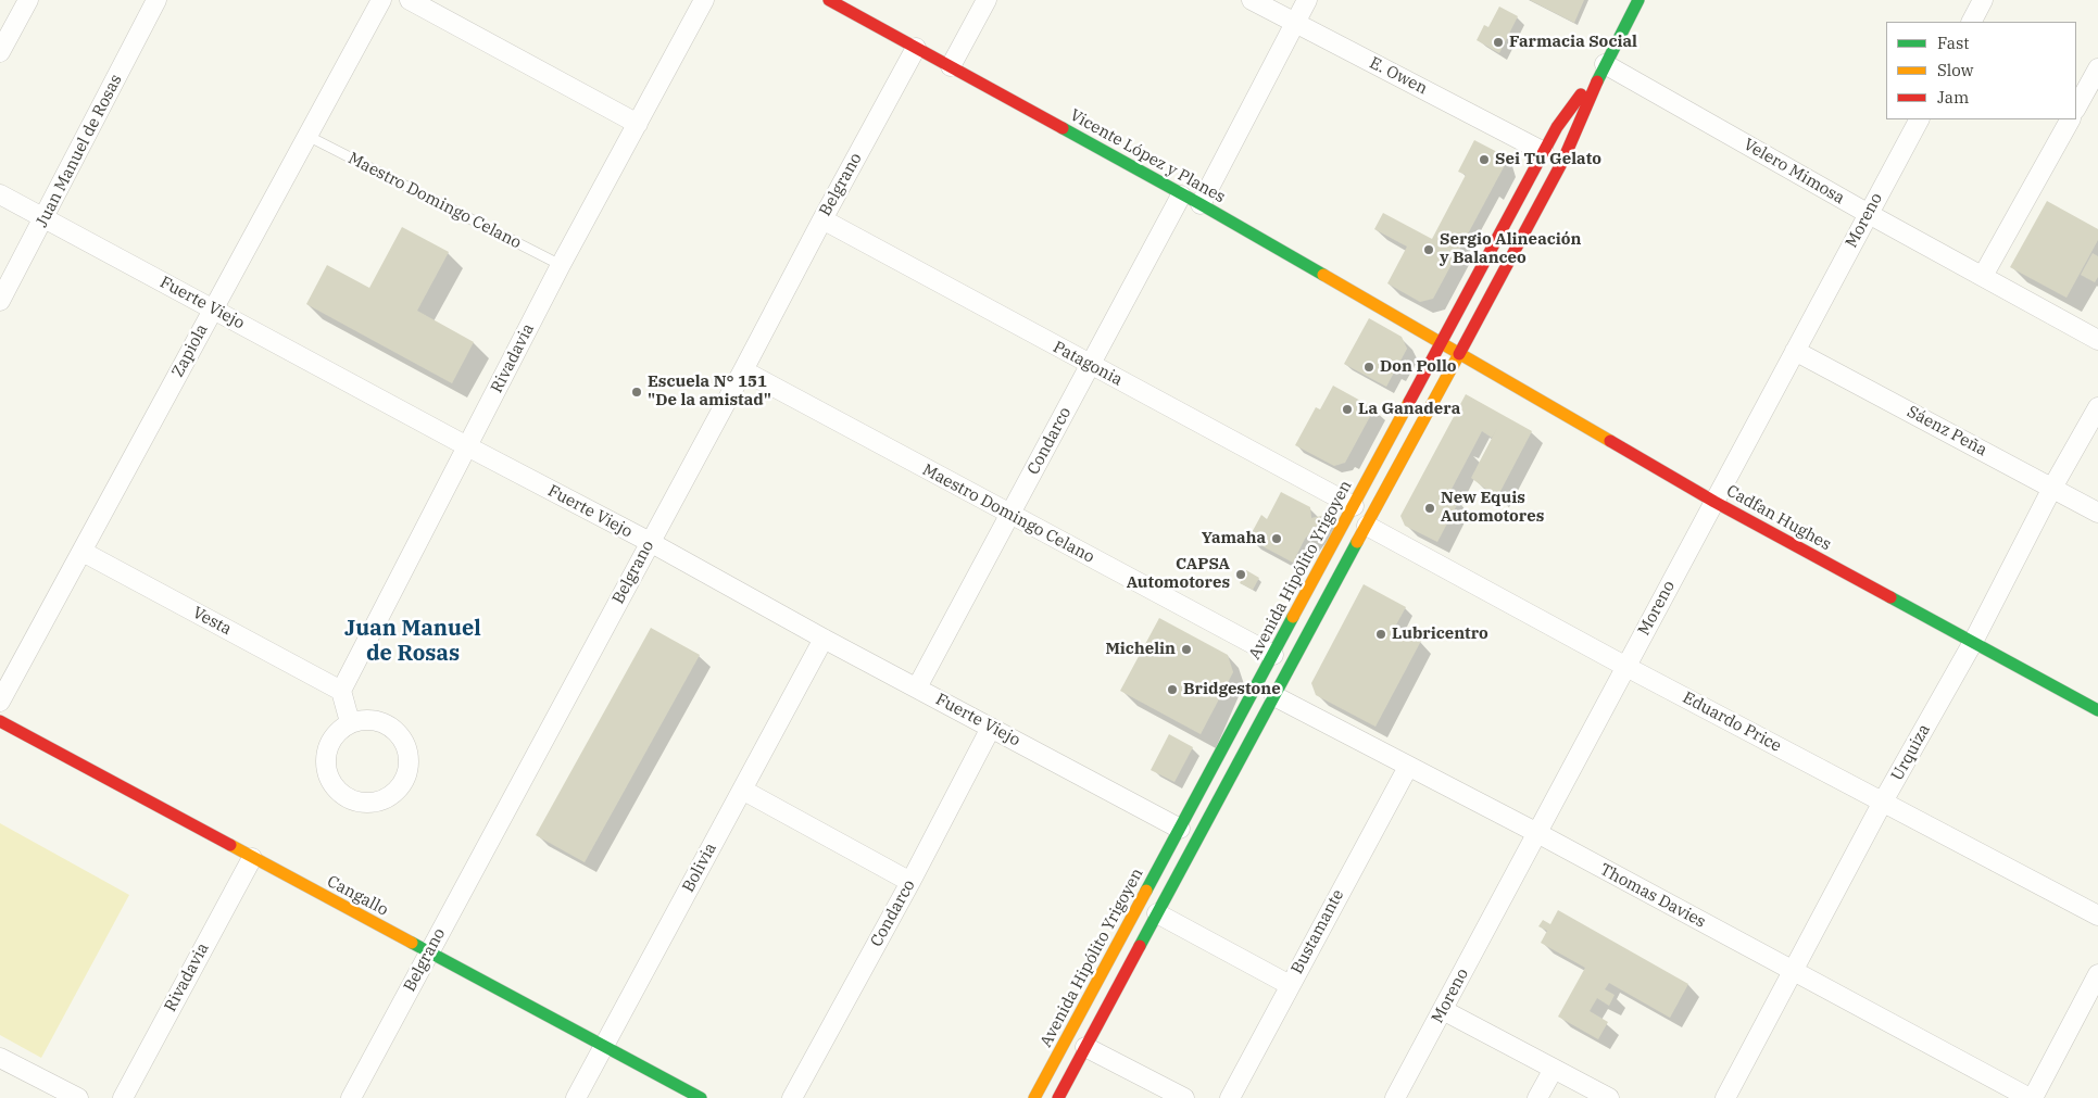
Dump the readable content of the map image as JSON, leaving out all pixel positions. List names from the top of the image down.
{
  "streets": {
    "main road": [
      "Vicente López y Planes",
      "Cadfan Hughes",
      "Avenida Hipólito Yrigoyen",
      "Cangallo"
    ],
    "street": [
      "E. Owen",
      "Juan Manuel de Rosas",
      "Velero Mimosa",
      "Belgrano",
      "Maestro Domingo Celano",
      "Moreno",
      "Fuerte Viejo",
      "Zapiola",
      "Rivadavia",
      "Patagonia",
      "Sáenz Peña",
      "Condarco",
      "Vesta",
      "Eduardo Price",
      "Urquiza",
      "Bolivia",
      "Thomas Davies",
      "Bustamante"
    ]
  },
  "crossings": [
    ["E. Owen", "Avenida Hipólito Yrigoyen"],
    ["Juan Manuel de Rosas", "Fuerte Viejo"],
    ["Vicente López y Planes", "Belgrano"],
    ["Vicente López y Planes", "Condarco"],
    ["Vicente López y Planes", "Cadfan Hughes"],
    ["Vicente López y Planes", "Avenida Hipólito Yrigoyen"],
    ["Velero Mimosa", "Moreno"],
    ["Velero Mimosa", "Avenida Hipólito Yrigoyen"],
    ["Belgrano", "Maestro Domingo Celano"],
    ["Belgrano", "Fuerte Viejo"],
    ["Belgrano", "Patagonia"],
    ["Belgrano", "Cangallo"],
    ["Maestro Domingo Celano", "Zapiola"],
    ["Maestro Domingo Celano", "Rivadavia"],
    ["Maestro Domingo Celano", "Condarco"],
    ["Maestro Domingo Celano", "Avenida Hipólito Yrigoyen"],
    ["Moreno", "Sáenz Peña"],
    ["Moreno", "Cadfan Hughes"],
    ["Moreno", "Eduardo Price"],
    ["Moreno", "Thomas Davies"],
    ["Fuerte Viejo", "Zapiola"],
    ["Fuerte Viejo", "Rivadavia"],
    ["Fuerte Viejo", "Condarco"],
    ["Fuerte Viejo", "Avenida Hipólito Yrigoyen"],
    ["Fuerte Viejo", "Bolivia"],
    ["Zapiola", "Vesta"],
    ["Rivadavia", "Vesta"],
    ["Rivadavia", "Cangallo"],
    ["Patagonia", "Condarco"],
    ["Patagonia", "Avenida Hipólito Yrigoyen"],
    ["Sáenz Peña", "Urquiza"],
    ["Cadfan Hughes", "Avenida Hipólito Yrigoyen"],
    ["Cadfan Hughes", "Urquiza"],
    ["Avenida Hipólito Yrigoyen", "Eduardo Price"],
    ["Avenida Hipólito Yrigoyen", "Thomas Davies"],
    ["Eduardo Price", "Urquiza"],
    ["Urquiza", "Thomas Davies"],
    ["Bolivia", "Cangallo"],
    ["Thomas Davies", "Bustamante"]
  ],
  "districts": ["Juan Manuel de Rosas"],
  "places": [
    "Farmacia Social",
    "Sei Tu Gelato",
    "Sergio Alineación y Balanceo",
    "Don Pollo",
    "Escuela N° 151 \"De la amistad\"",
    "La Ganadera",
    "New Equis Automotores",
    "Yamaha",
    "CAPSA Automotores",
    "Lubricentro",
    "Michelin",
    "Bridgestone"
  ],
  "legend": ["Fast", "Slow", "Jam"]
}
